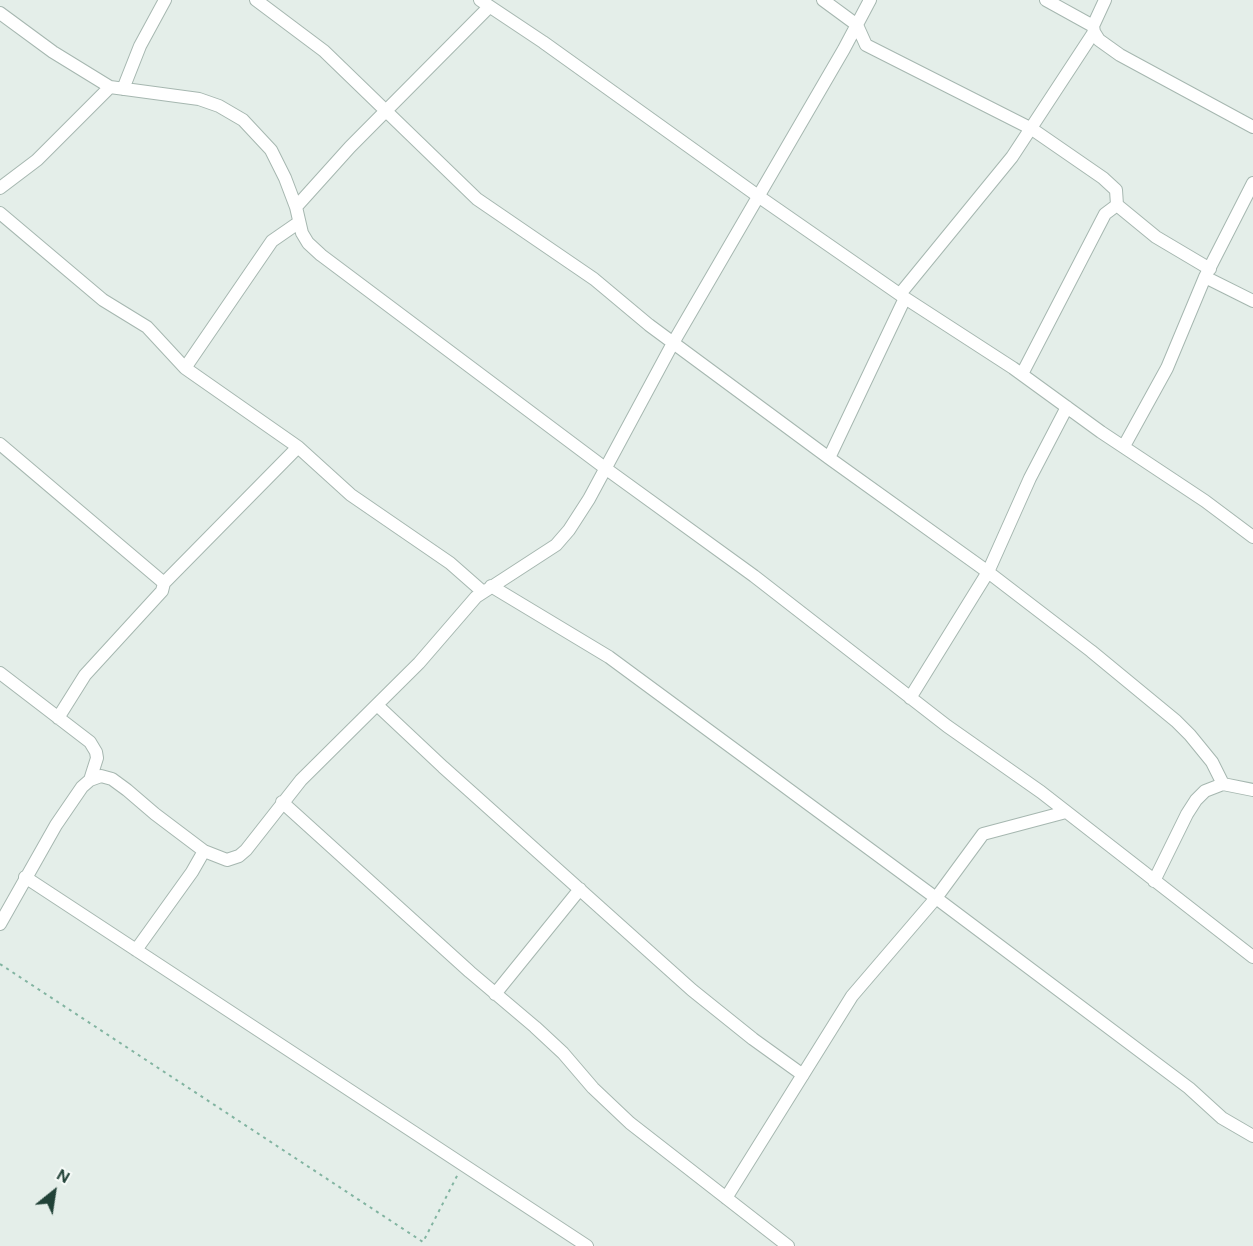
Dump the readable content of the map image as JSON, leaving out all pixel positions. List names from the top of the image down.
{
  "north": "top right"
}
